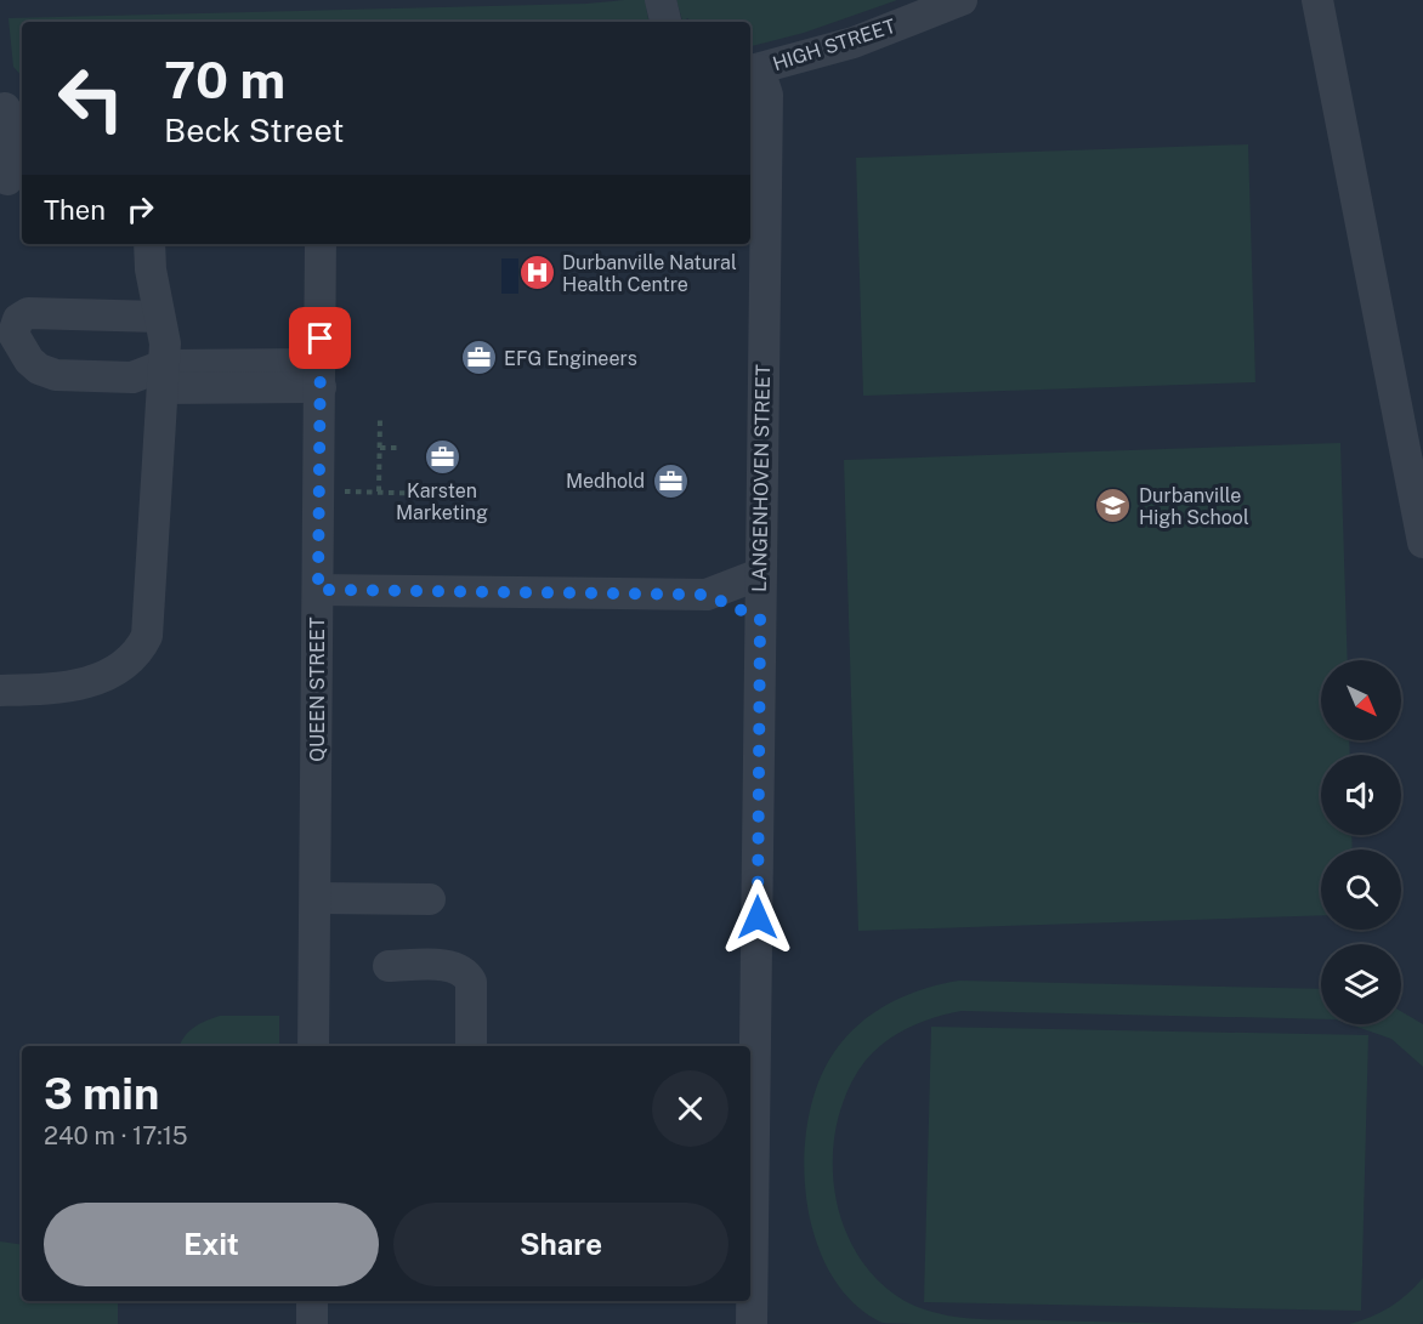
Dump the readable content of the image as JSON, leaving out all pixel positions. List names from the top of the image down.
{
  "streets": {
    "street": ["HIGH STREET", "LANGENHOVEN STREET", "QUEEN STREET"]
  },
  "crossings": [
    ["HIGH STREET", "LANGENHOVEN STREET"]
  ],
  "places": {
    "hospital": ["Durbanville Natural Health Centre"],
    "office": ["EFG Engineers", "Karsten Marketing", "Medhold"],
    "school or university": ["Durbanville High School"]
  },
  "north": "bottom right",
  "page": {
    "turn": ["70 m", "Beck Street"],
    "then": "Then",
    "heading": ["3 min", "240 m · 17:15"],
    "buttons": ["Exit", "Share"]
  }
}
